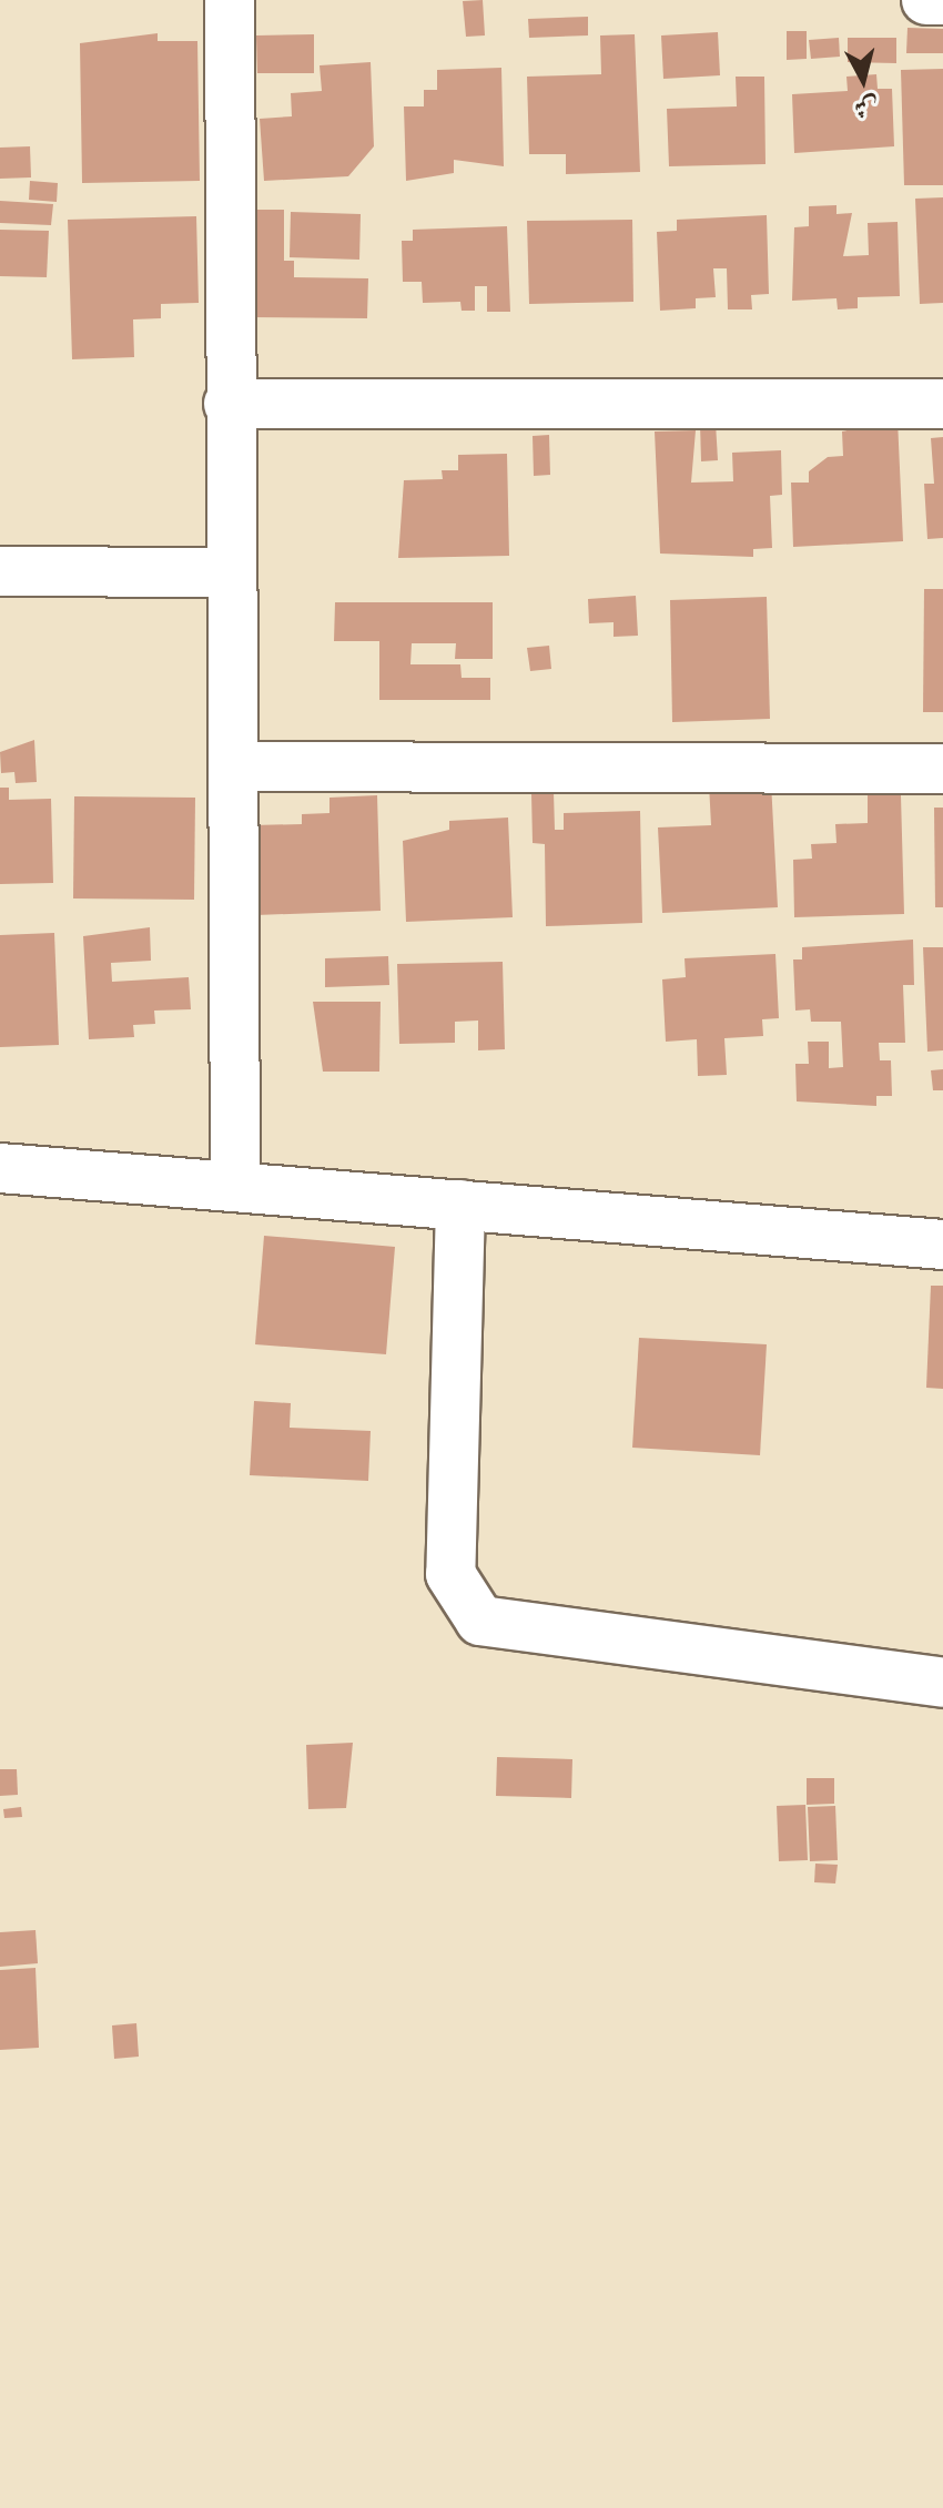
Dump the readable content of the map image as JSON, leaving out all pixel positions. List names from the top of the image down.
{
  "north": "bottom"
}
